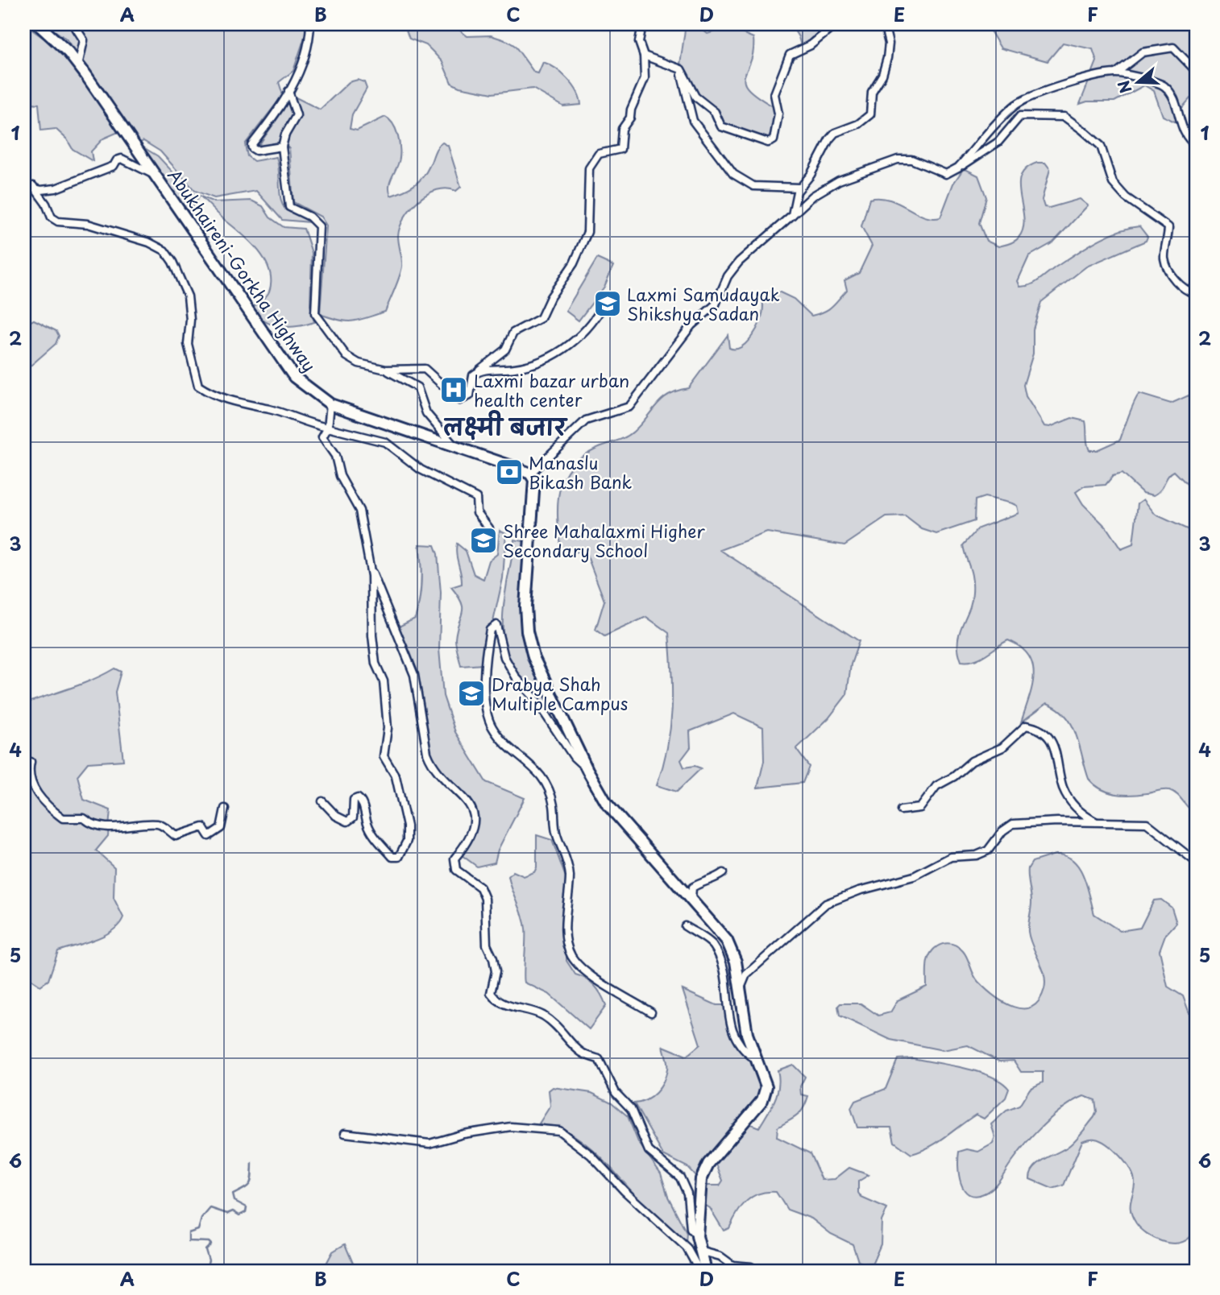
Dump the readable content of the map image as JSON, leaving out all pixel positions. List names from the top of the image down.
{
  "streets": {
    "main road": ["Abukhaireni-Gorkha Highway"]
  },
  "districts": ["लक्ष्मी बजार"],
  "places": {
    "school or university": ["Laxmi Samudayak Shikshya Sadan", "Shree Mahalaxmi Higher Secondary School", "Drabya Shah Multiple Campus"],
    "hospital": ["Laxmi bazar urban health center"],
    "bank": ["Manaslu Bikash Bank"]
  },
  "north": "left",
  "grid": {
    "columns": [
      "A",
      "B",
      "C",
      "D",
      "E",
      "F"
    ],
    "rows": [
      "1",
      "2",
      "3",
      "4",
      "5",
      "6"
    ]
  }
}
